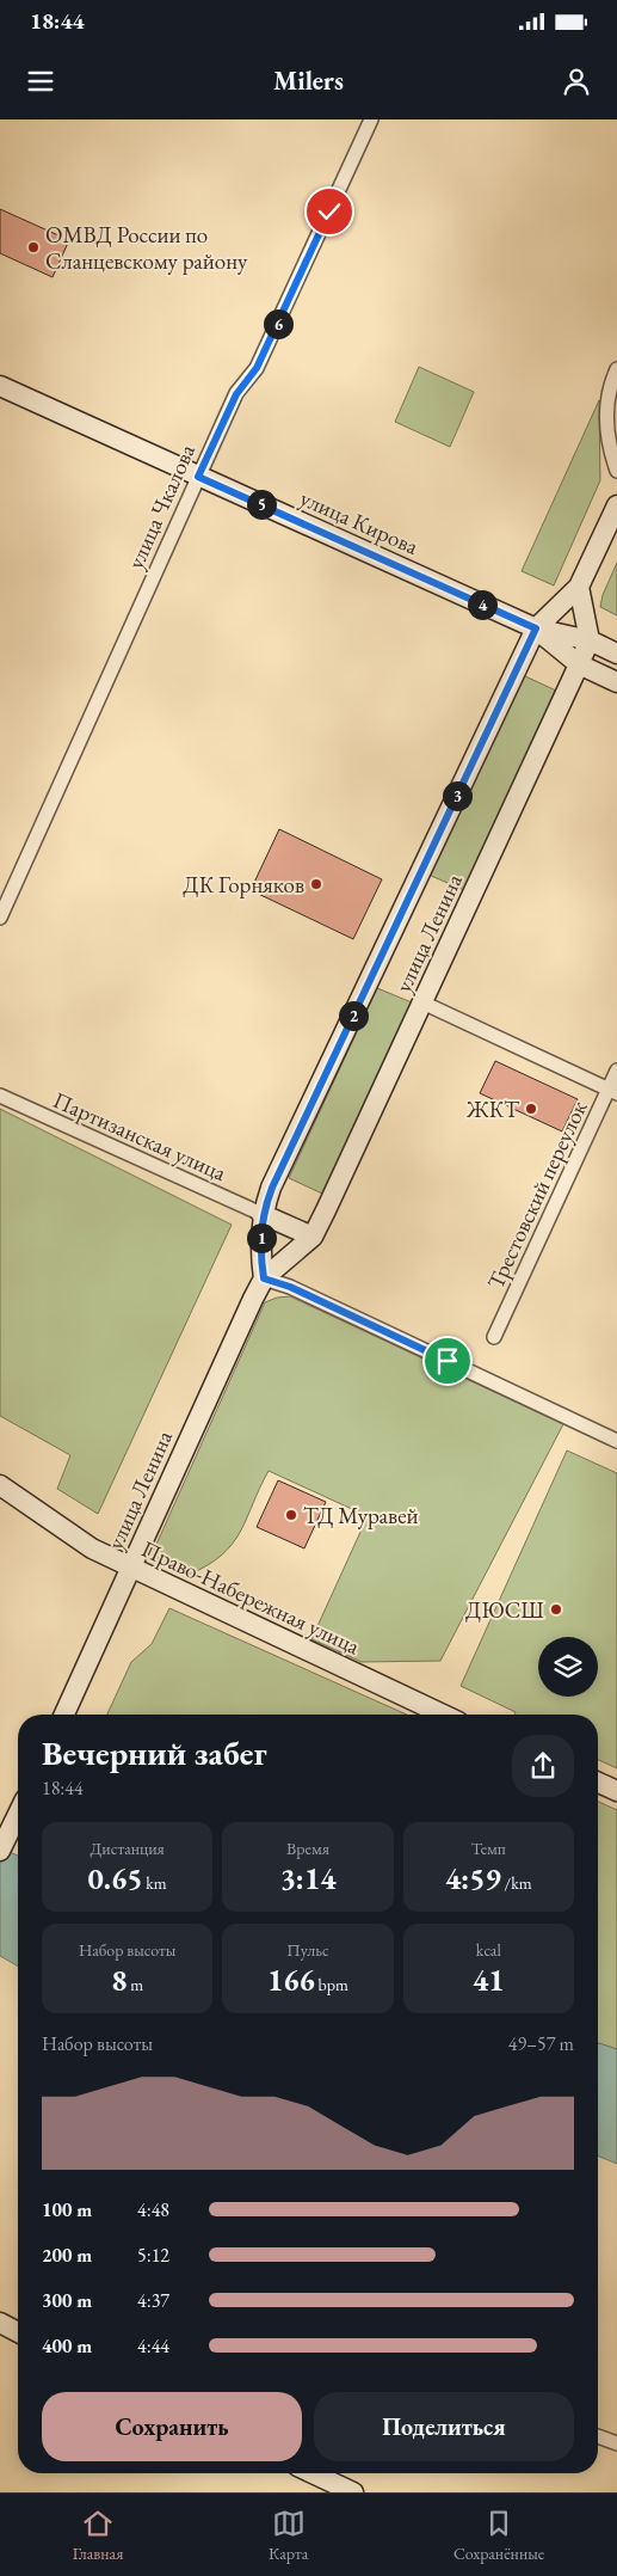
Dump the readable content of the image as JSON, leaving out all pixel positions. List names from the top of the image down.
{
  "streets": {
    "main road": ["улица Кирова", "улица Ленина", "Право-Набережная улица"],
    "street": ["улица Чкалова", "Партизанская улица", "Трестовский переулок"]
  },
  "crossings": [
    ["улица Чкалова", "улица Кирова"],
    ["улица Кирова", "улица Ленина"],
    ["улица Ленина", "Партизанская улица"],
    ["улица Ленина", "Право-Набережная улица"]
  ],
  "places": [
    "ОМВД России по Сланцевскому району",
    "ДК Горняков",
    "ЖКТ",
    "ТД Муравей",
    "ДЮСШ"
  ],
  "page": {
    "status": "18:44",
    "header": "Milers",
    "pins": [
      "6",
      "5",
      "4",
      "3",
      "2",
      "1"
    ],
    "heading": ["Вечерний забег", "18:44"],
    "stats": [
      ["Дистанция", "0.65 km"],
      ["Время", "3:14"],
      ["Темп", "4:59 /km"],
      ["Набор высоты", "8 m"],
      ["Пульс", "166 bpm"],
      ["kcal", "41"]
    ],
    "chart": ["Набор высоты", "49–57 m"],
    "list": [
      {
        "name": "100 m",
        "note": "4:48"
      },
      {
        "name": "200 m",
        "note": "5:12"
      },
      {
        "name": "300 m",
        "note": "4:37"
      },
      {
        "name": "400 m",
        "note": "4:44"
      }
    ],
    "buttons": ["Сохранить", "Поделиться"],
    "tabs": ["Главная", "Карта", "Сохранённые"]
  }
}
